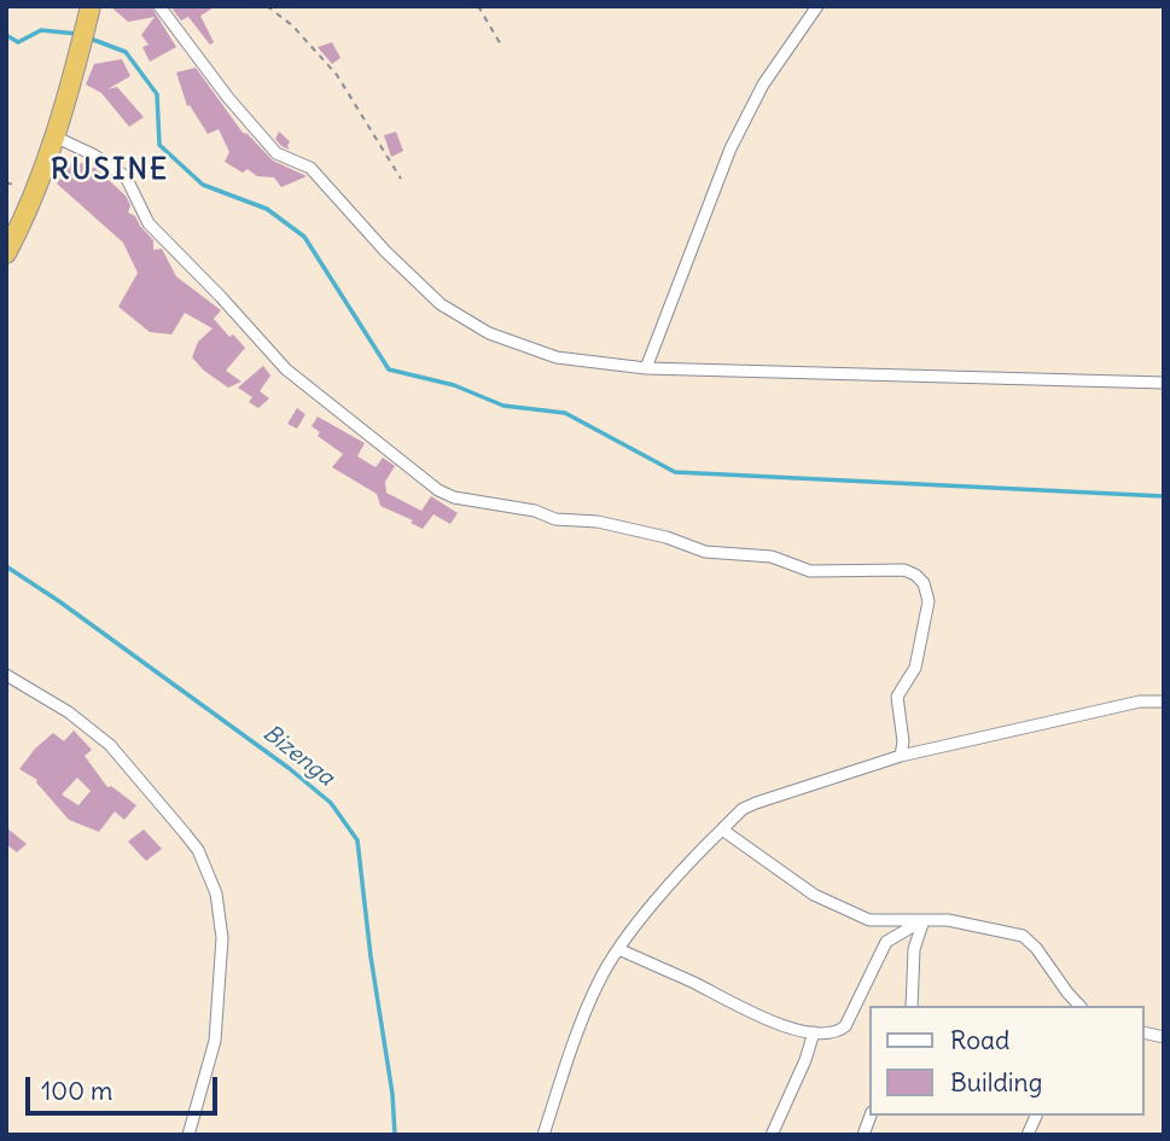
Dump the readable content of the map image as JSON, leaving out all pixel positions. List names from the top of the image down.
{
  "districts": ["RUSINE"],
  "water": ["Bizenga"],
  "legend": ["Road", "Building"],
  "scale_bar": "100 m"
}
